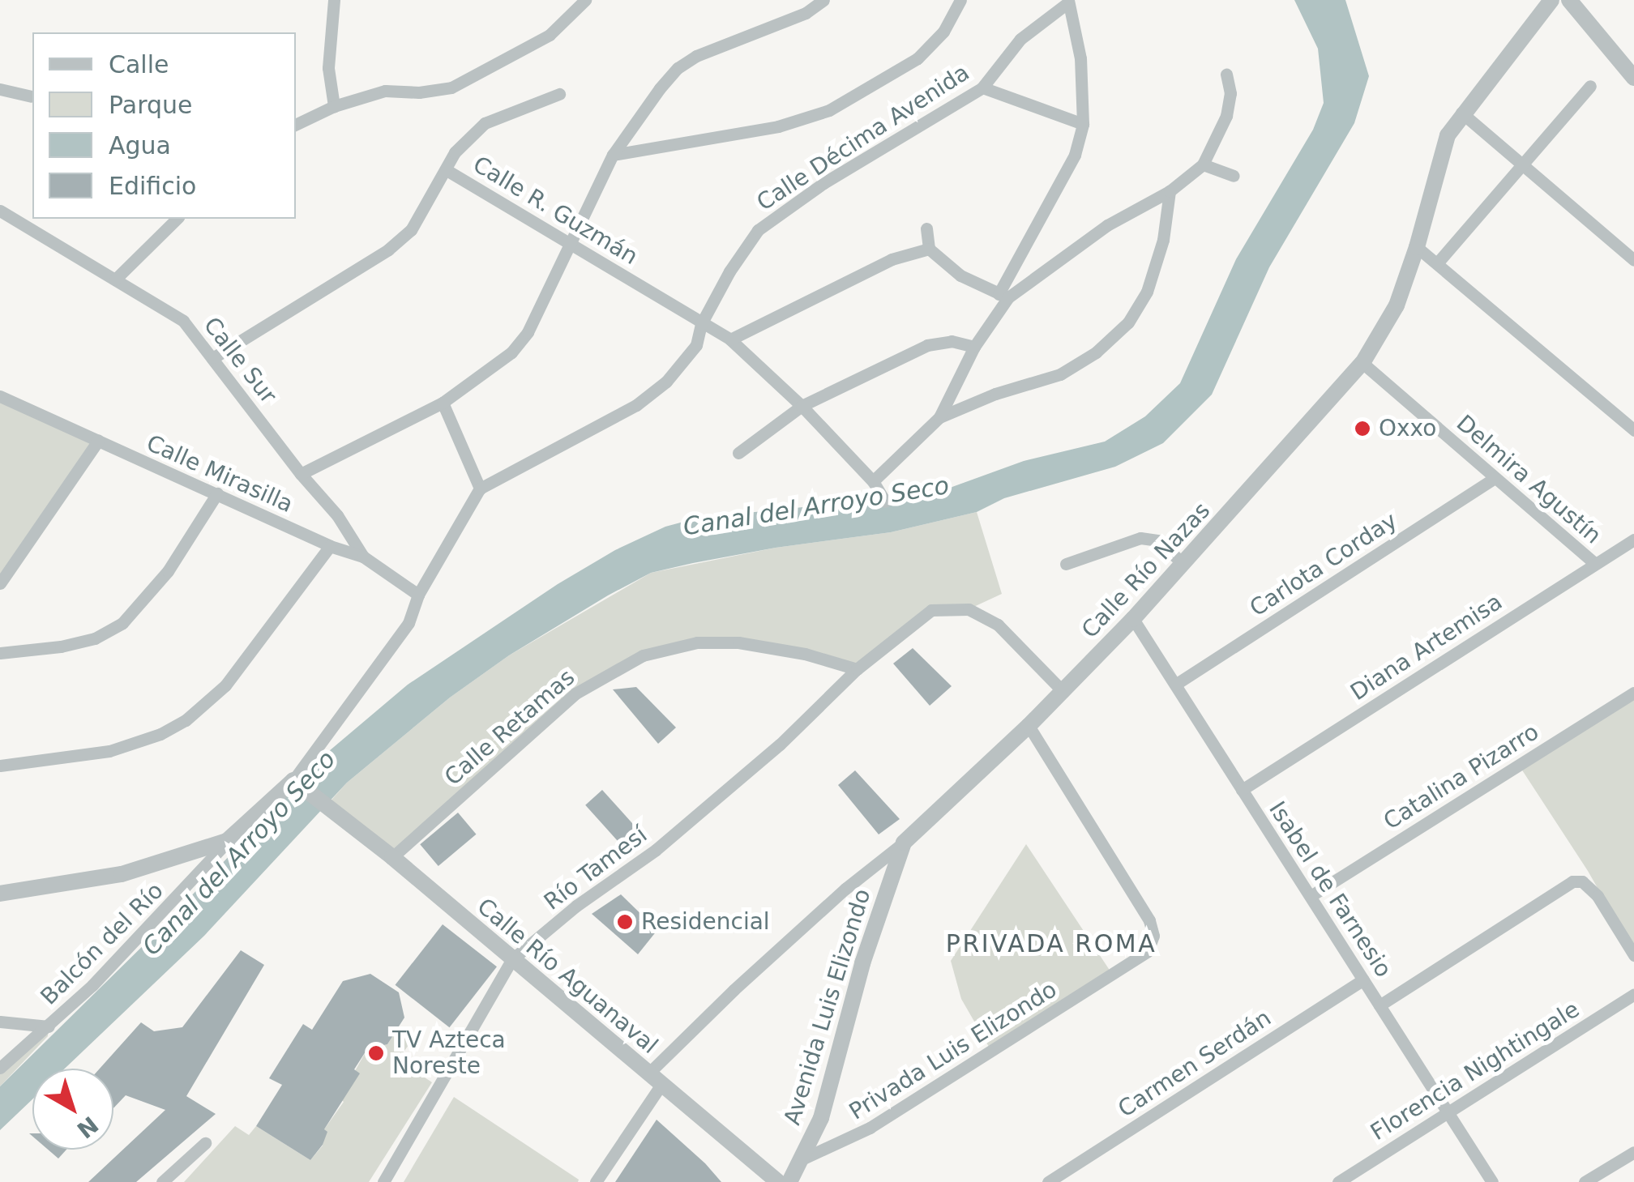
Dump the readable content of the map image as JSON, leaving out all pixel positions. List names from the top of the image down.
{
  "streets": {
    "street": [
      "Calle Décima Avenida",
      "Calle R. Guzmán",
      "Calle Sur",
      "Calle Mirasilla",
      "Delmira Agustín",
      "Carlota Corday",
      "Calle Río Nazas",
      "Diana Artemisa",
      "Calle Retamas",
      "Catalina Pizarro",
      "Río Tamesí",
      "Isabel de Farnesio",
      "Balcón del Río",
      "Calle Río Aguanaval",
      "Avenida Luis Elizondo",
      "Privada Luis Elizondo",
      "Carmen Serdán",
      "Florencia Nightingale"
    ]
  },
  "crossings": [
    ["Calle Décima Avenida", "Calle R. Guzmán"],
    ["Calle R. Guzmán", "Calle Sur"],
    ["Calle Sur", "Calle Mirasilla"],
    ["Delmira Agustín", "Carlota Corday"],
    ["Delmira Agustín", "Calle Río Nazas"],
    ["Delmira Agustín", "Diana Artemisa"],
    ["Carlota Corday", "Isabel de Farnesio"],
    ["Calle Río Nazas", "Río Tamesí"],
    ["Calle Río Nazas", "Isabel de Farnesio"],
    ["Calle Río Nazas", "Calle Río Aguanaval"],
    ["Calle Río Nazas", "Avenida Luis Elizondo"],
    ["Calle Río Nazas", "Privada Luis Elizondo"],
    ["Diana Artemisa", "Isabel de Farnesio"],
    ["Calle Retamas", "Río Tamesí"],
    ["Calle Retamas", "Calle Río Aguanaval"],
    ["Catalina Pizarro", "Isabel de Farnesio"],
    ["Río Tamesí", "Calle Río Aguanaval"],
    ["Isabel de Farnesio", "Carmen Serdán"],
    ["Isabel de Farnesio", "Florencia Nightingale"],
    ["Avenida Luis Elizondo", "Privada Luis Elizondo"]
  ],
  "districts": ["PRIVADA ROMA"],
  "water": ["Canal del Arroyo Seco"],
  "places": ["Oxxo", "Residencial", "TV Azteca Noreste"],
  "legend": [
    "Calle",
    "Parque",
    "Agua",
    "Edificio"
  ],
  "north": "bottom right"
}
